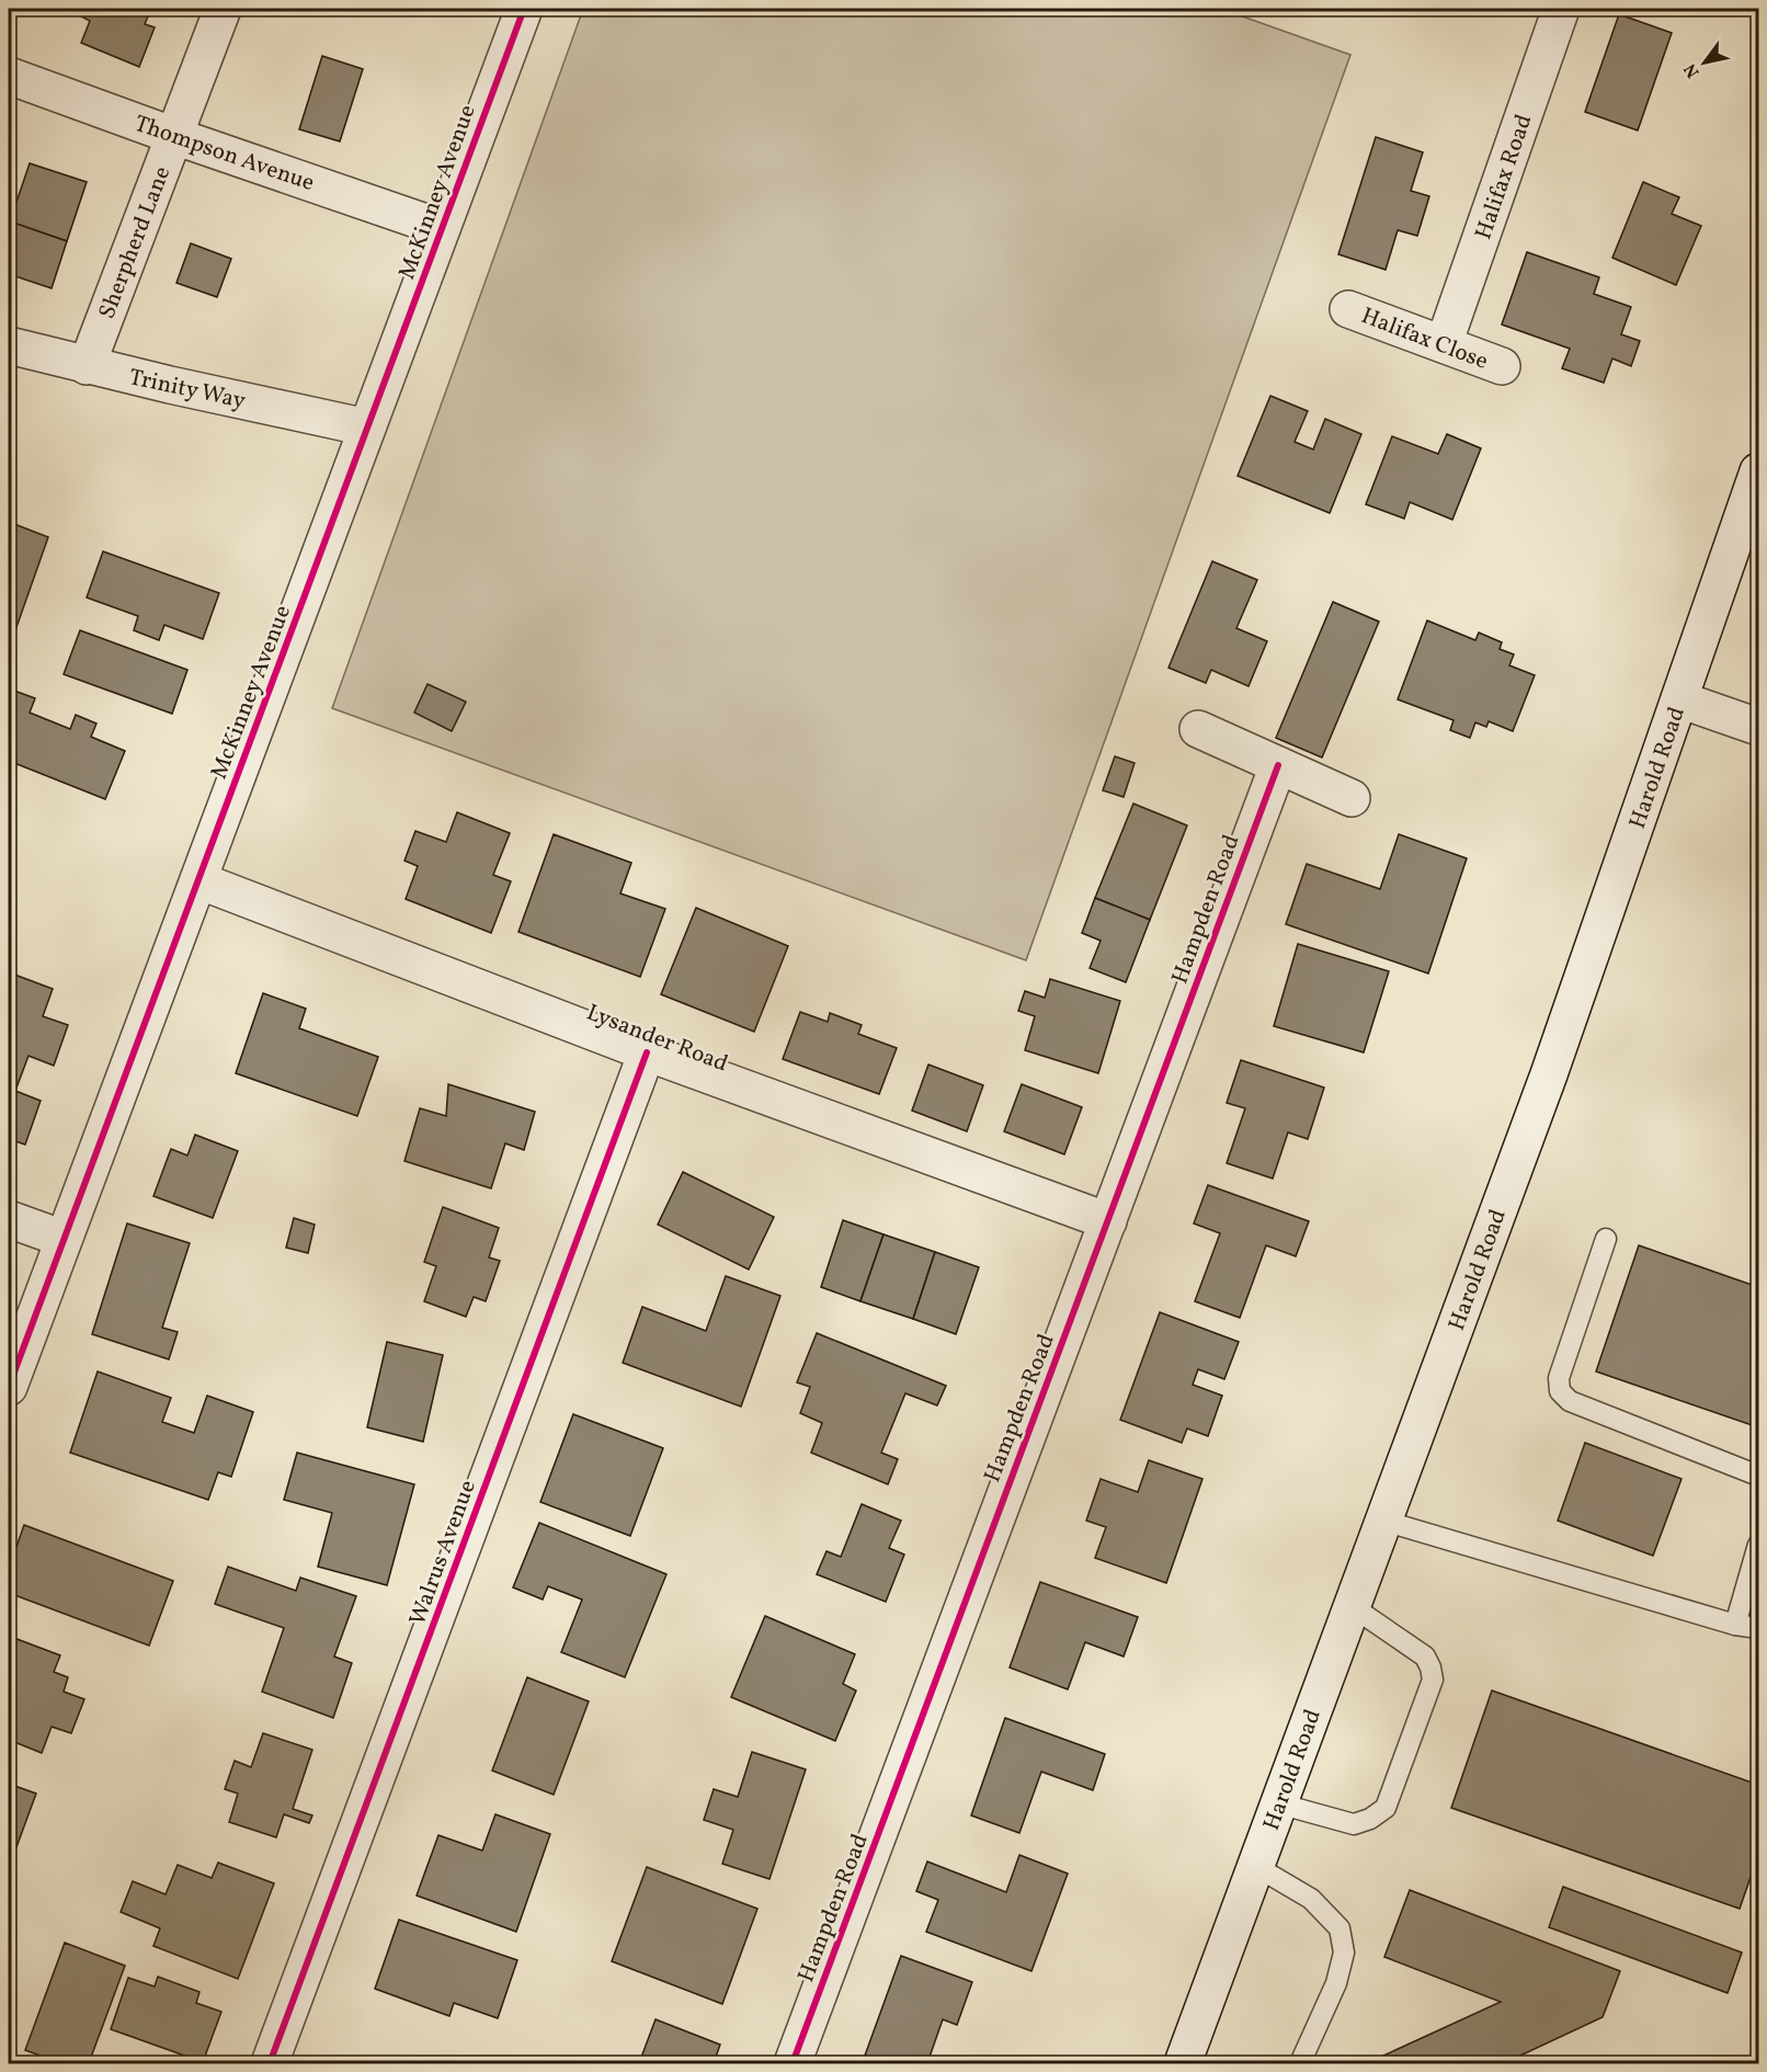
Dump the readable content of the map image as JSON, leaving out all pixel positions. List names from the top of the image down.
{
  "streets": {
    "street": [
      "Thompson Avenue",
      "Halifax Road",
      "McKinney Avenue",
      "Sherpherd Lane",
      "Halifax Close",
      "Trinity Way",
      "Harold Road",
      "Hampden Road",
      "Lysander Road",
      "Walrus Avenue"
    ]
  },
  "crossings": [
    ["Thompson Avenue", "McKinney Avenue"],
    ["Thompson Avenue", "Sherpherd Lane"],
    ["Halifax Road", "Halifax Close"],
    ["McKinney Avenue", "Trinity Way"],
    ["McKinney Avenue", "Lysander Road"],
    ["Sherpherd Lane", "Trinity Way"],
    ["Hampden Road", "Lysander Road"],
    ["Lysander Road", "Walrus Avenue"]
  ],
  "north": "bottom left"
}
